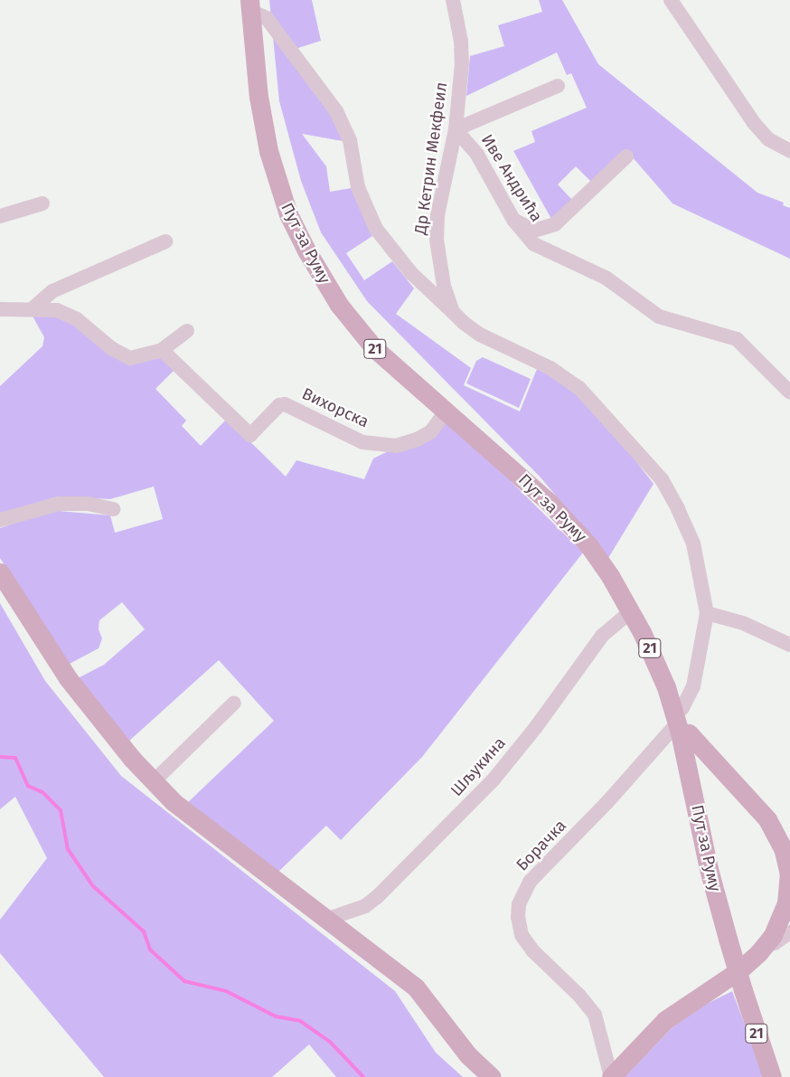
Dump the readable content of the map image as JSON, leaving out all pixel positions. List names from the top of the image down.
{
  "streets": {
    "main road": ["Пут за Руму", "21"],
    "street": [
      "Др Кетрин Мекфеил",
      "Иве Андрића",
      "Вихорска",
      "Шљукина",
      "Борачка"
    ]
  },
  "crossings": [
    ["Др Кетрин Мекфеил", "Иве Андрића"],
    ["Пут за Руму", "Вихорска"],
    ["Пут за Руму", "Шљукина"],
    ["Пут за Руму", "Борачка"]
  ]
}
